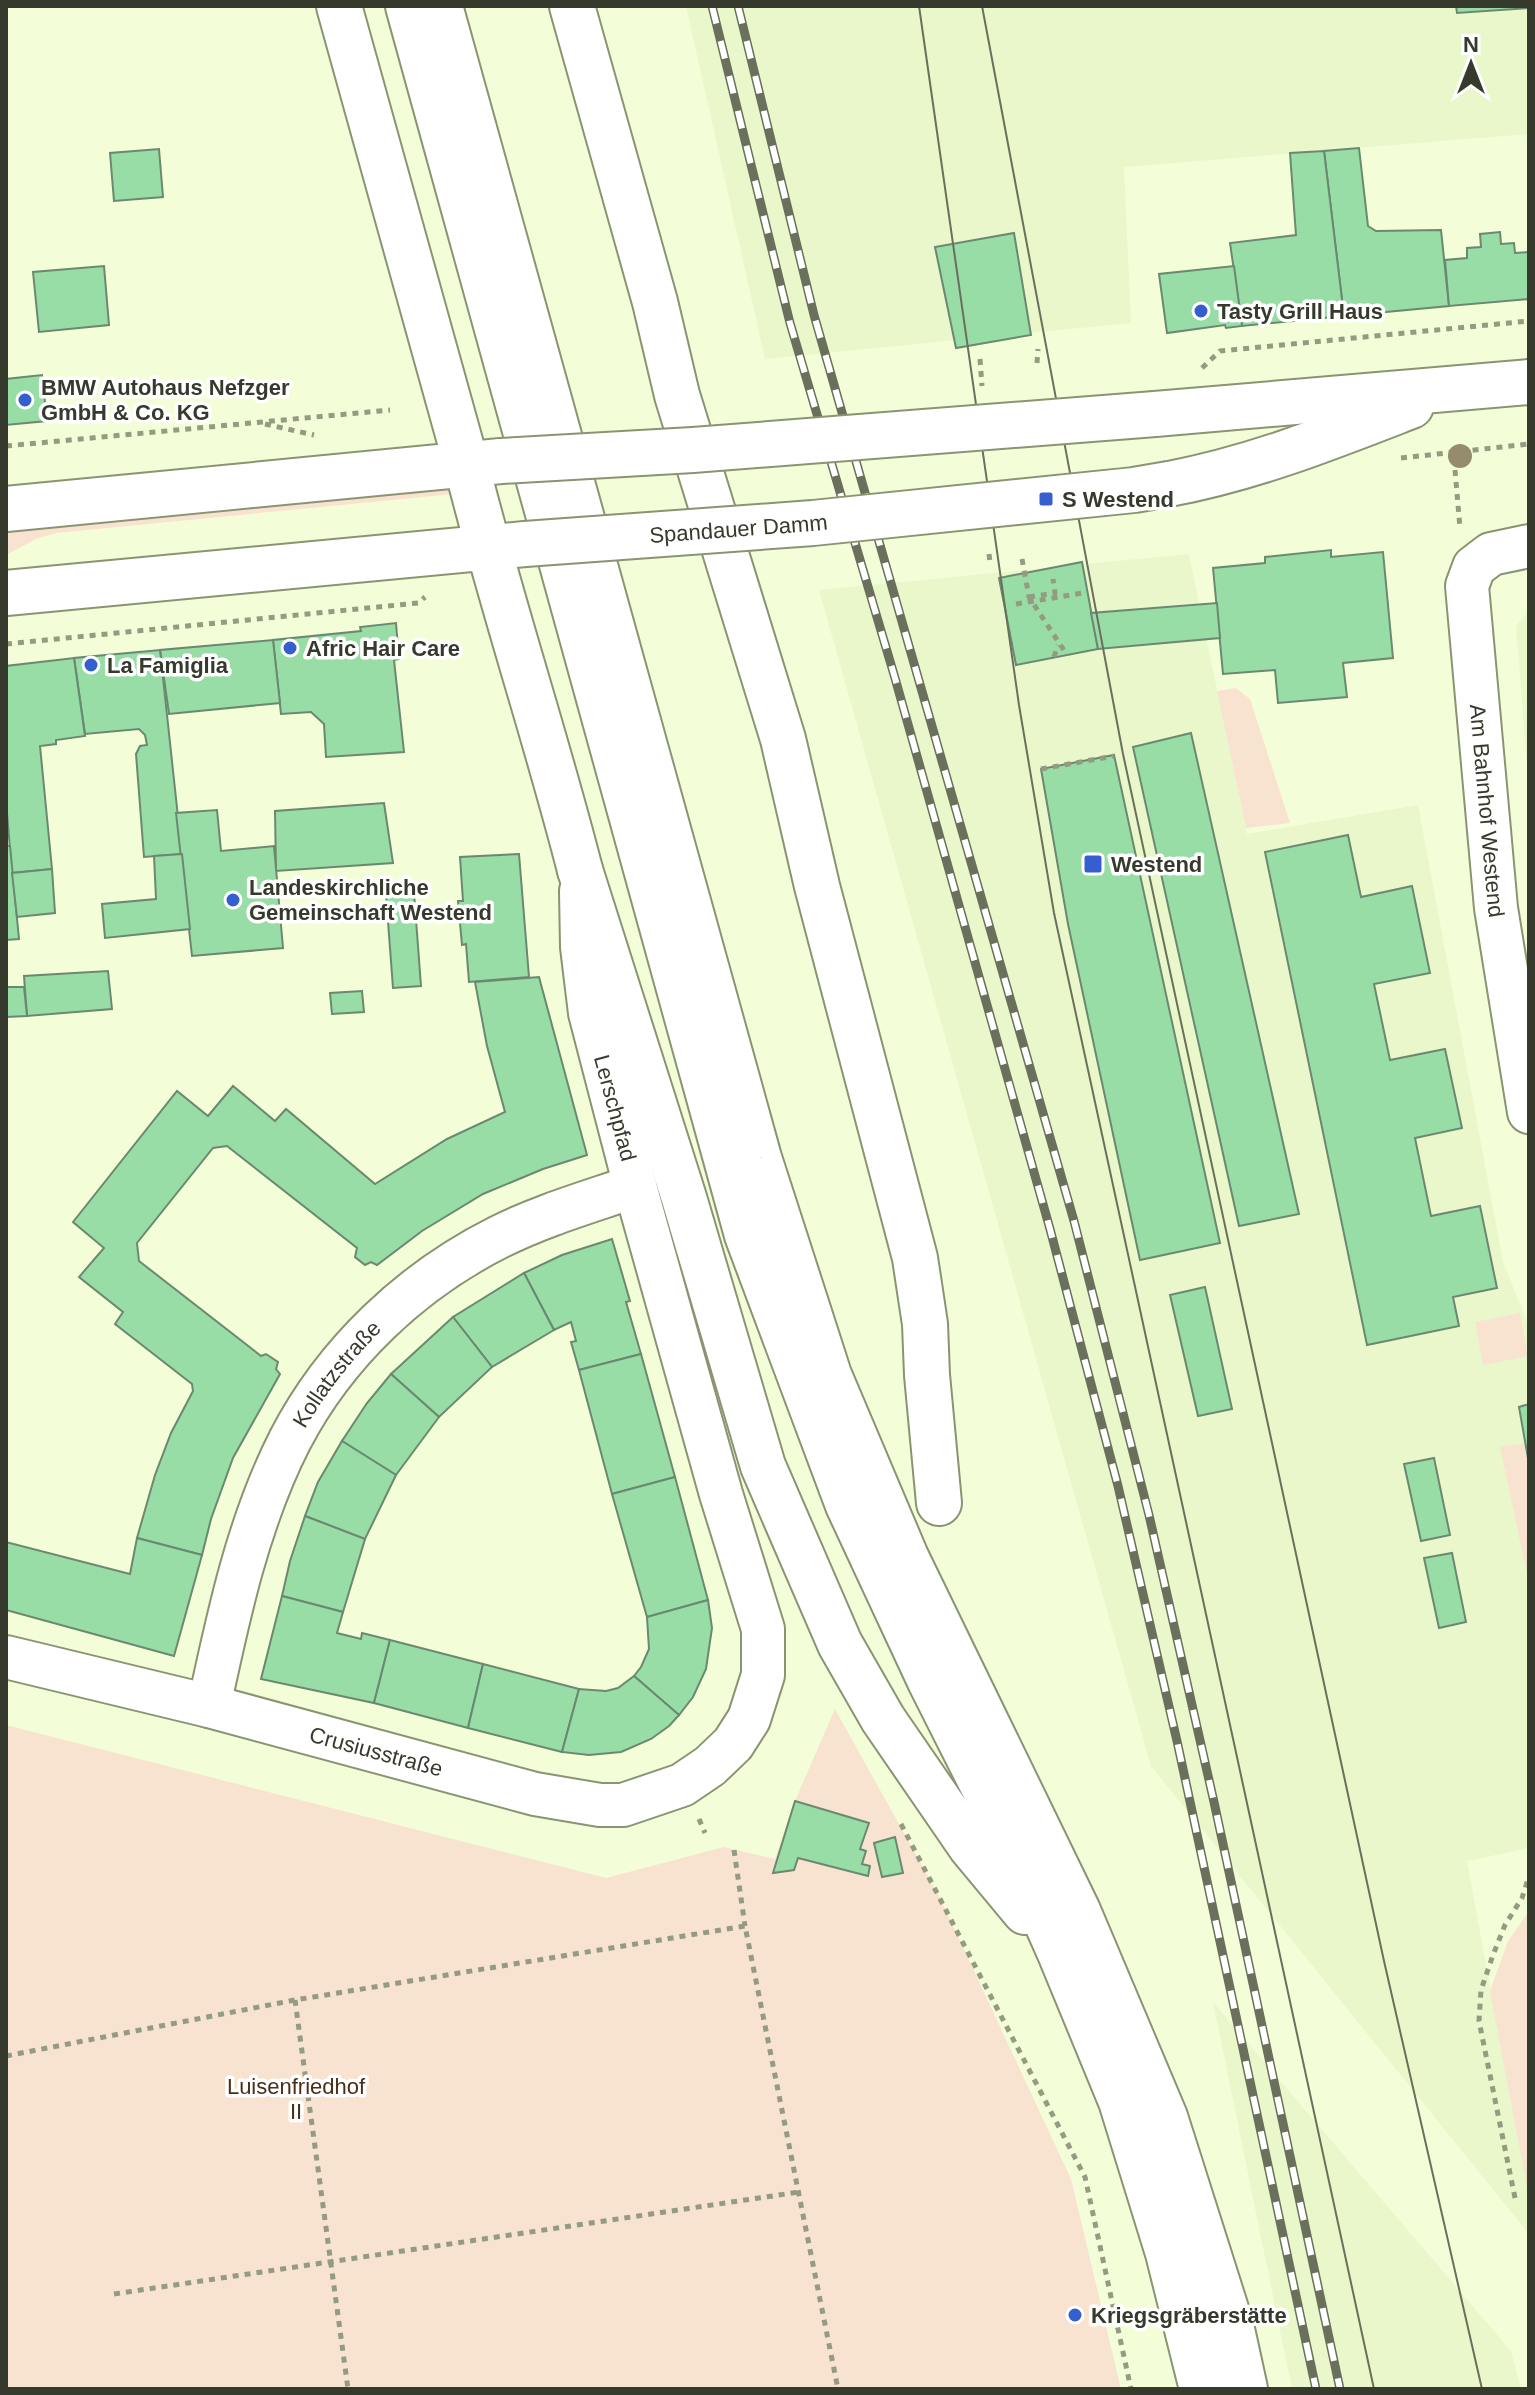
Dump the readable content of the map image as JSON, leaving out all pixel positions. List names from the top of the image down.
{
  "streets": {
    "main road": ["Spandauer Damm", "Lerschpfad"],
    "street": ["Am Bahnhof Westend", "Kollatzstraße", "Crusiusstraße"]
  },
  "crossings": [
    ["Spandauer Damm", "Lerschpfad"],
    ["Lerschpfad", "Kollatzstraße"],
    ["Lerschpfad", "Crusiusstraße"],
    ["Kollatzstraße", "Crusiusstraße"]
  ],
  "parks": ["Luisenfriedhof II"],
  "places": {
    "other": [
      "Tasty Grill Haus",
      "BMW Autohaus Nefzger GmbH & Co. KG",
      "Afric Hair Care",
      "La Famiglia",
      "Landeskirchliche Gemeinschaft Westend",
      "Kriegsgräberstätte"
    ],
    "transit": ["S Westend", "Westend"]
  },
  "north": "top"
}
